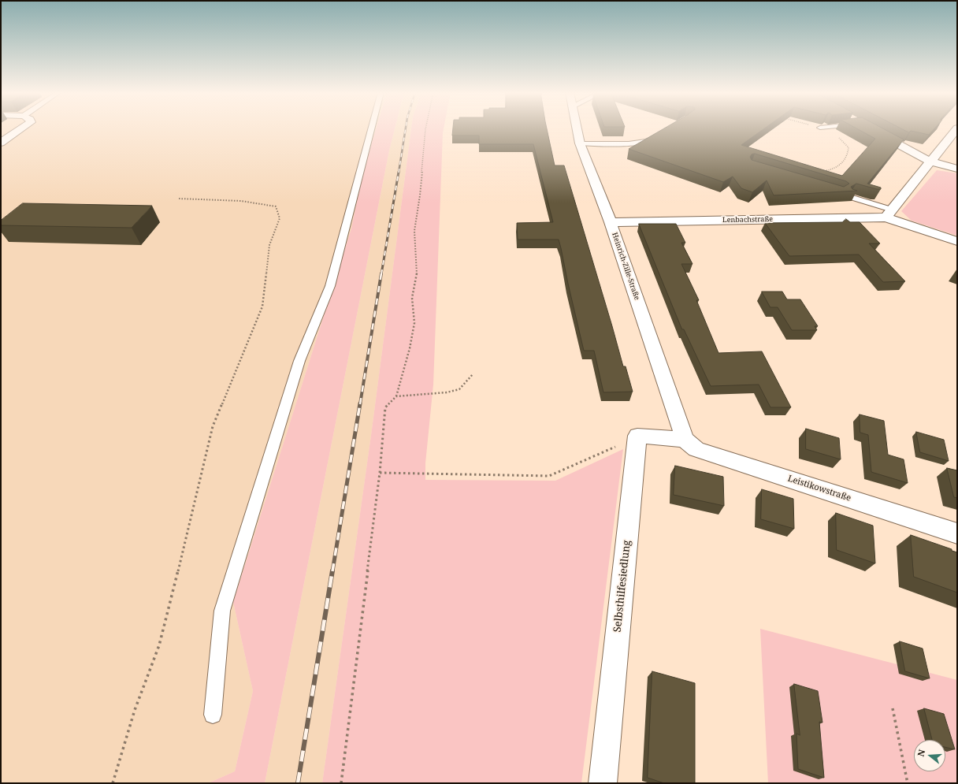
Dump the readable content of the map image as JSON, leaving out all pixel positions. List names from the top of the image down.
{
  "streets": {
    "street": [
      "Lenbachstraße",
      "Heinrich-Zille-Straße",
      "Leistikowstraße",
      "Selbsthilfesiedlung"
    ]
  },
  "crossings": [
    ["Lenbachstraße", "Heinrich-Zille-Straße"],
    ["Heinrich-Zille-Straße", "Leistikowstraße"]
  ],
  "north": "left"
}
